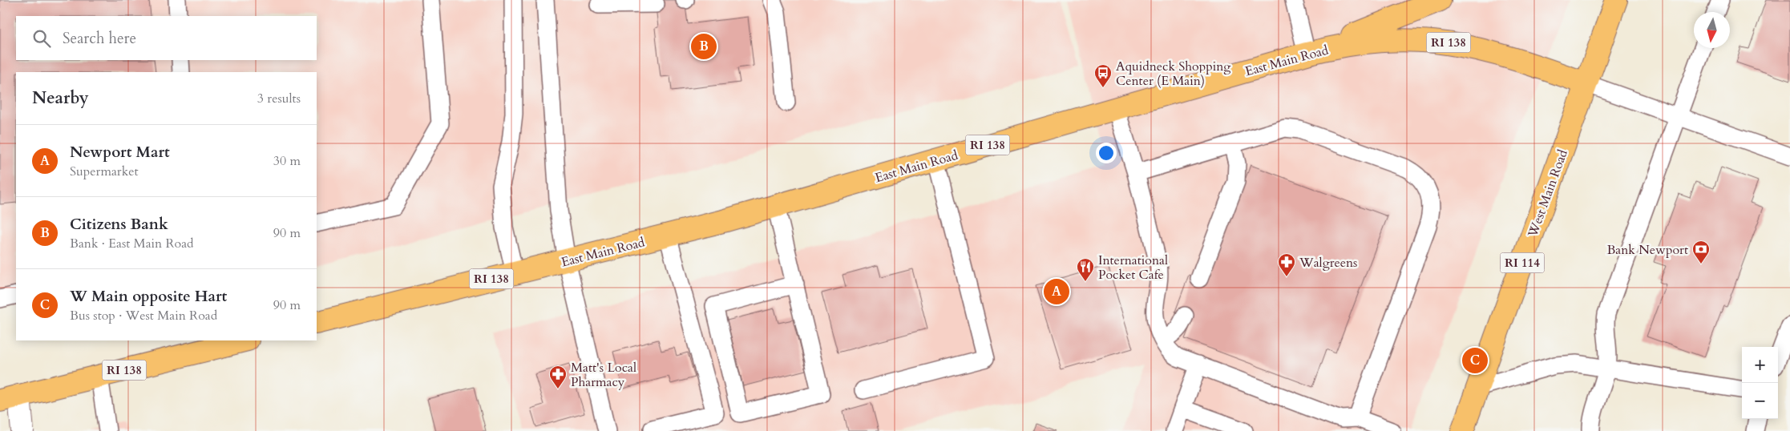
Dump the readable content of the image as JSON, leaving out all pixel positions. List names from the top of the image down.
{
  "streets": {
    "main road": [
      "RI 138",
      "East Main Road",
      "West Main Road",
      "RI 114"
    ]
  },
  "crossings": [
    ["East Main Road", "West Main Road"]
  ],
  "places": {
    "bus stop": ["Aquidneck Shopping Center (E Main)"],
    "bank": ["Bank Newport"],
    "pharmacy": ["Walgreens", "Matt's Local Pharmacy"],
    "restaurant": ["International Pocket Cafe"]
  },
  "north": "bottom",
  "page": {
    "search": "Search here",
    "pins": ["B", "A", "C"],
    "heading": ["Nearby", "3 results"],
    "list": [
      {
        "mark": "A",
        "name": "Newport Mart",
        "note": "Supermarket",
        "value": "30 m"
      },
      {
        "mark": "B",
        "name": "Citizens Bank",
        "note": "Bank · East Main Road",
        "value": "90 m"
      },
      {
        "mark": "C",
        "name": "W Main opposite Hart",
        "note": "Bus stop · West Main Road",
        "value": "90 m"
      }
    ],
    "map_buttons": ["+", "−"]
  }
}
